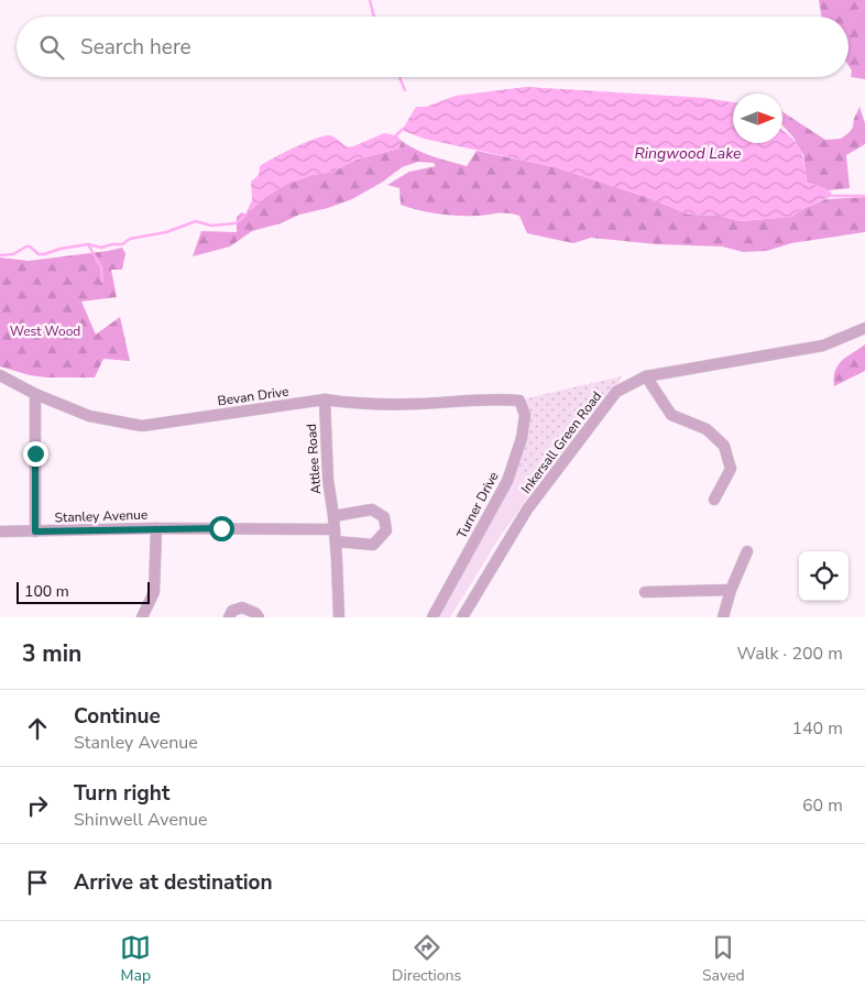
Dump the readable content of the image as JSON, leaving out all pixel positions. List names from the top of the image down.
{
  "streets": {
    "street": [
      "Bevan Drive",
      "Inkersall Green Road",
      "Attlee Road",
      "Turner Drive",
      "Stanley Avenue"
    ]
  },
  "crossings": [
    ["Bevan Drive", "Attlee Road"],
    ["Bevan Drive", "Turner Drive"],
    ["Attlee Road", "Stanley Avenue"]
  ],
  "water": ["Ringwood Lake"],
  "parks": ["West Wood"],
  "scale_bar": "100 m",
  "north": "right",
  "page": {
    "search": "Search here",
    "scale": "100 m",
    "heading": ["3 min", "Walk · 200 m"],
    "list": [
      ["Continue", "Stanley Avenue", "140 m"],
      ["Turn right", "Shinwell Avenue", "60 m"],
      "Arrive at destination"
    ],
    "nav": ["Map", "Directions", "Saved"]
  }
}
